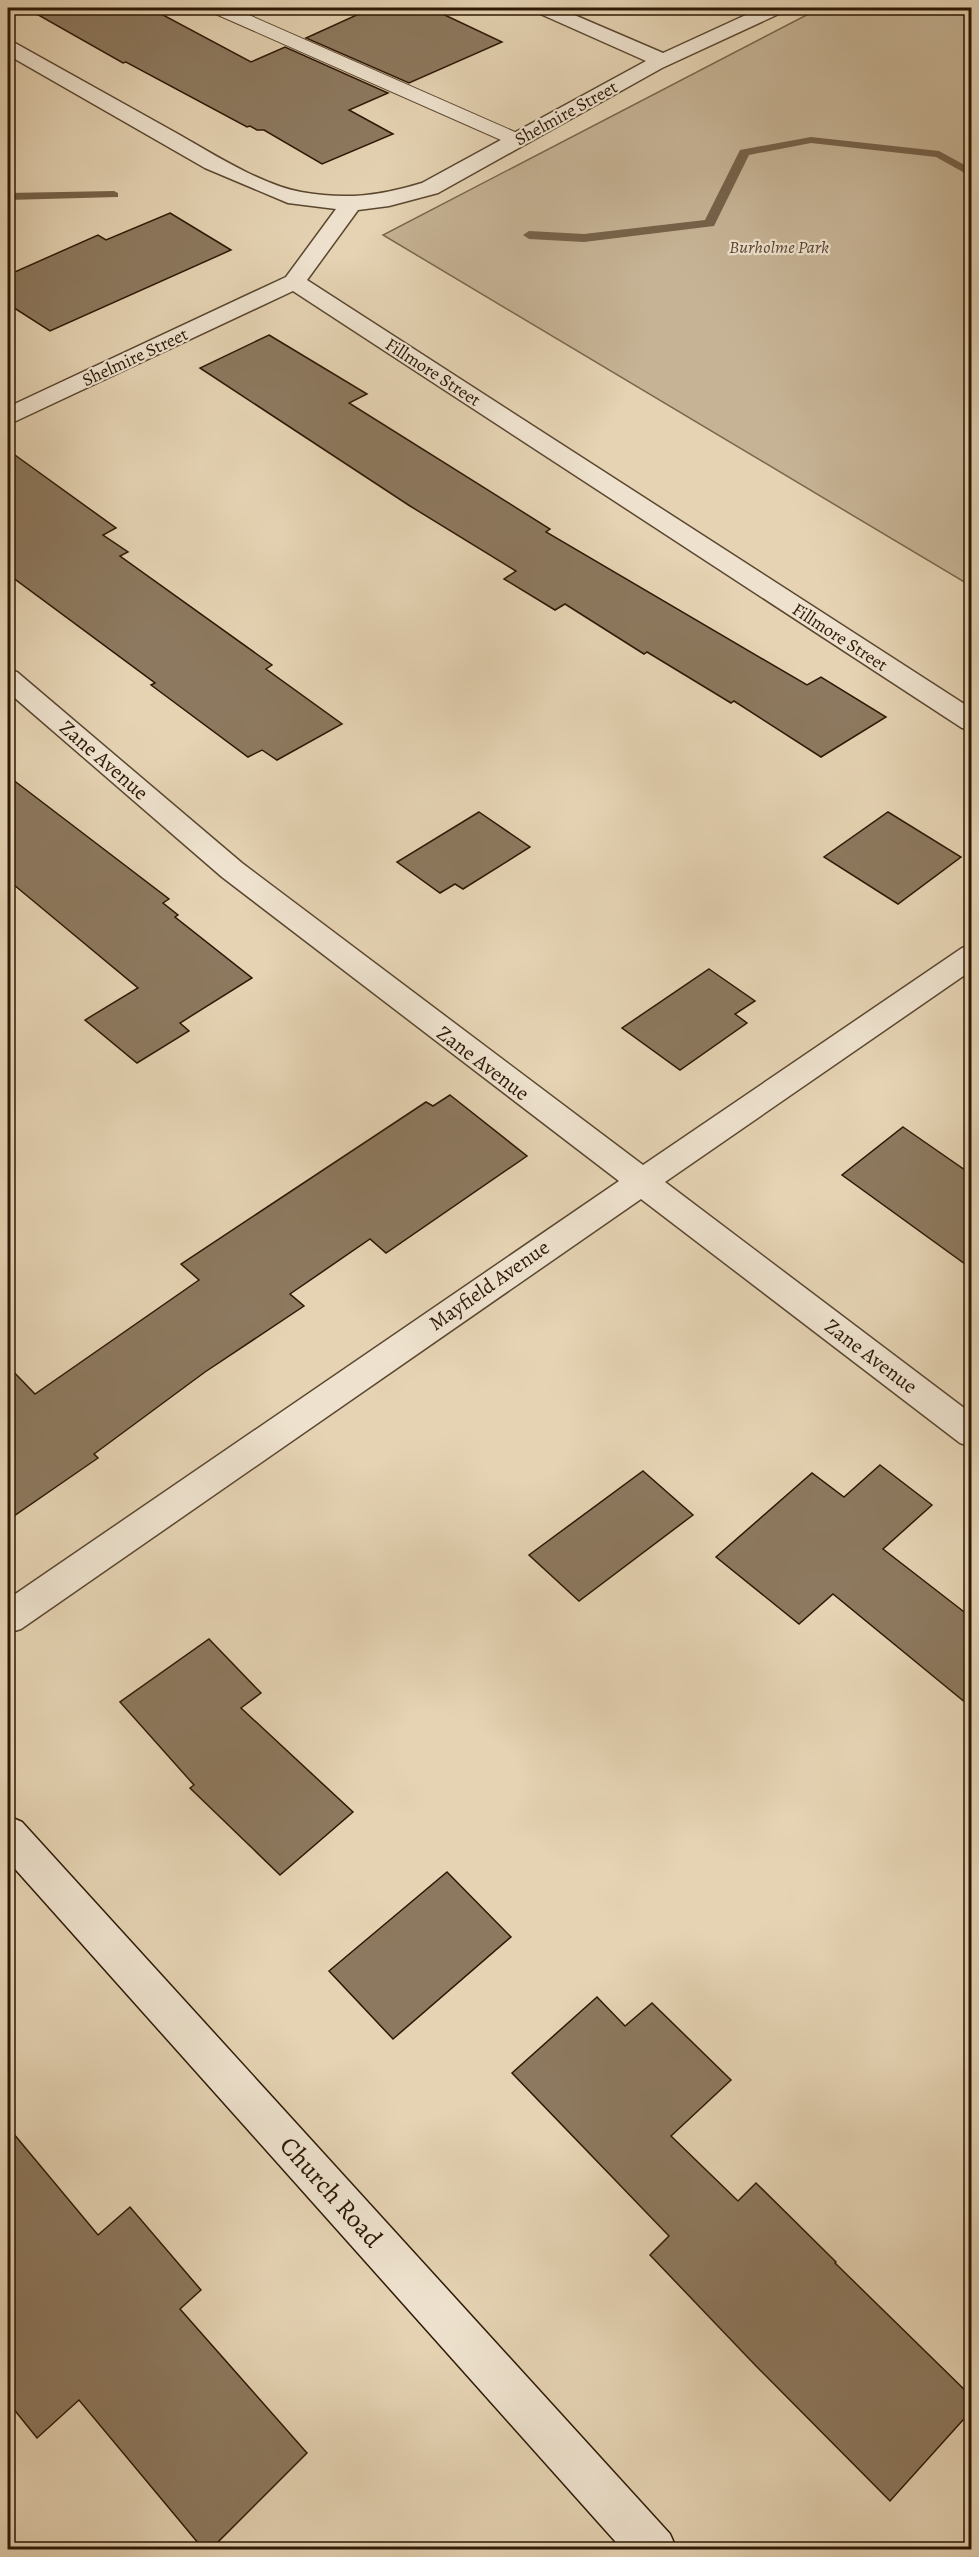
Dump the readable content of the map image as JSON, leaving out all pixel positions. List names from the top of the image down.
{
  "streets": {
    "street": [
      "Shelmire Street",
      "Fillmore Street",
      "Zane Avenue",
      "Mayfield Avenue",
      "Church Road"
    ]
  },
  "crossings": [
    ["Shelmire Street", "Fillmore Street"],
    ["Zane Avenue", "Mayfield Avenue"]
  ],
  "parks": ["Burholme Park"]
}
